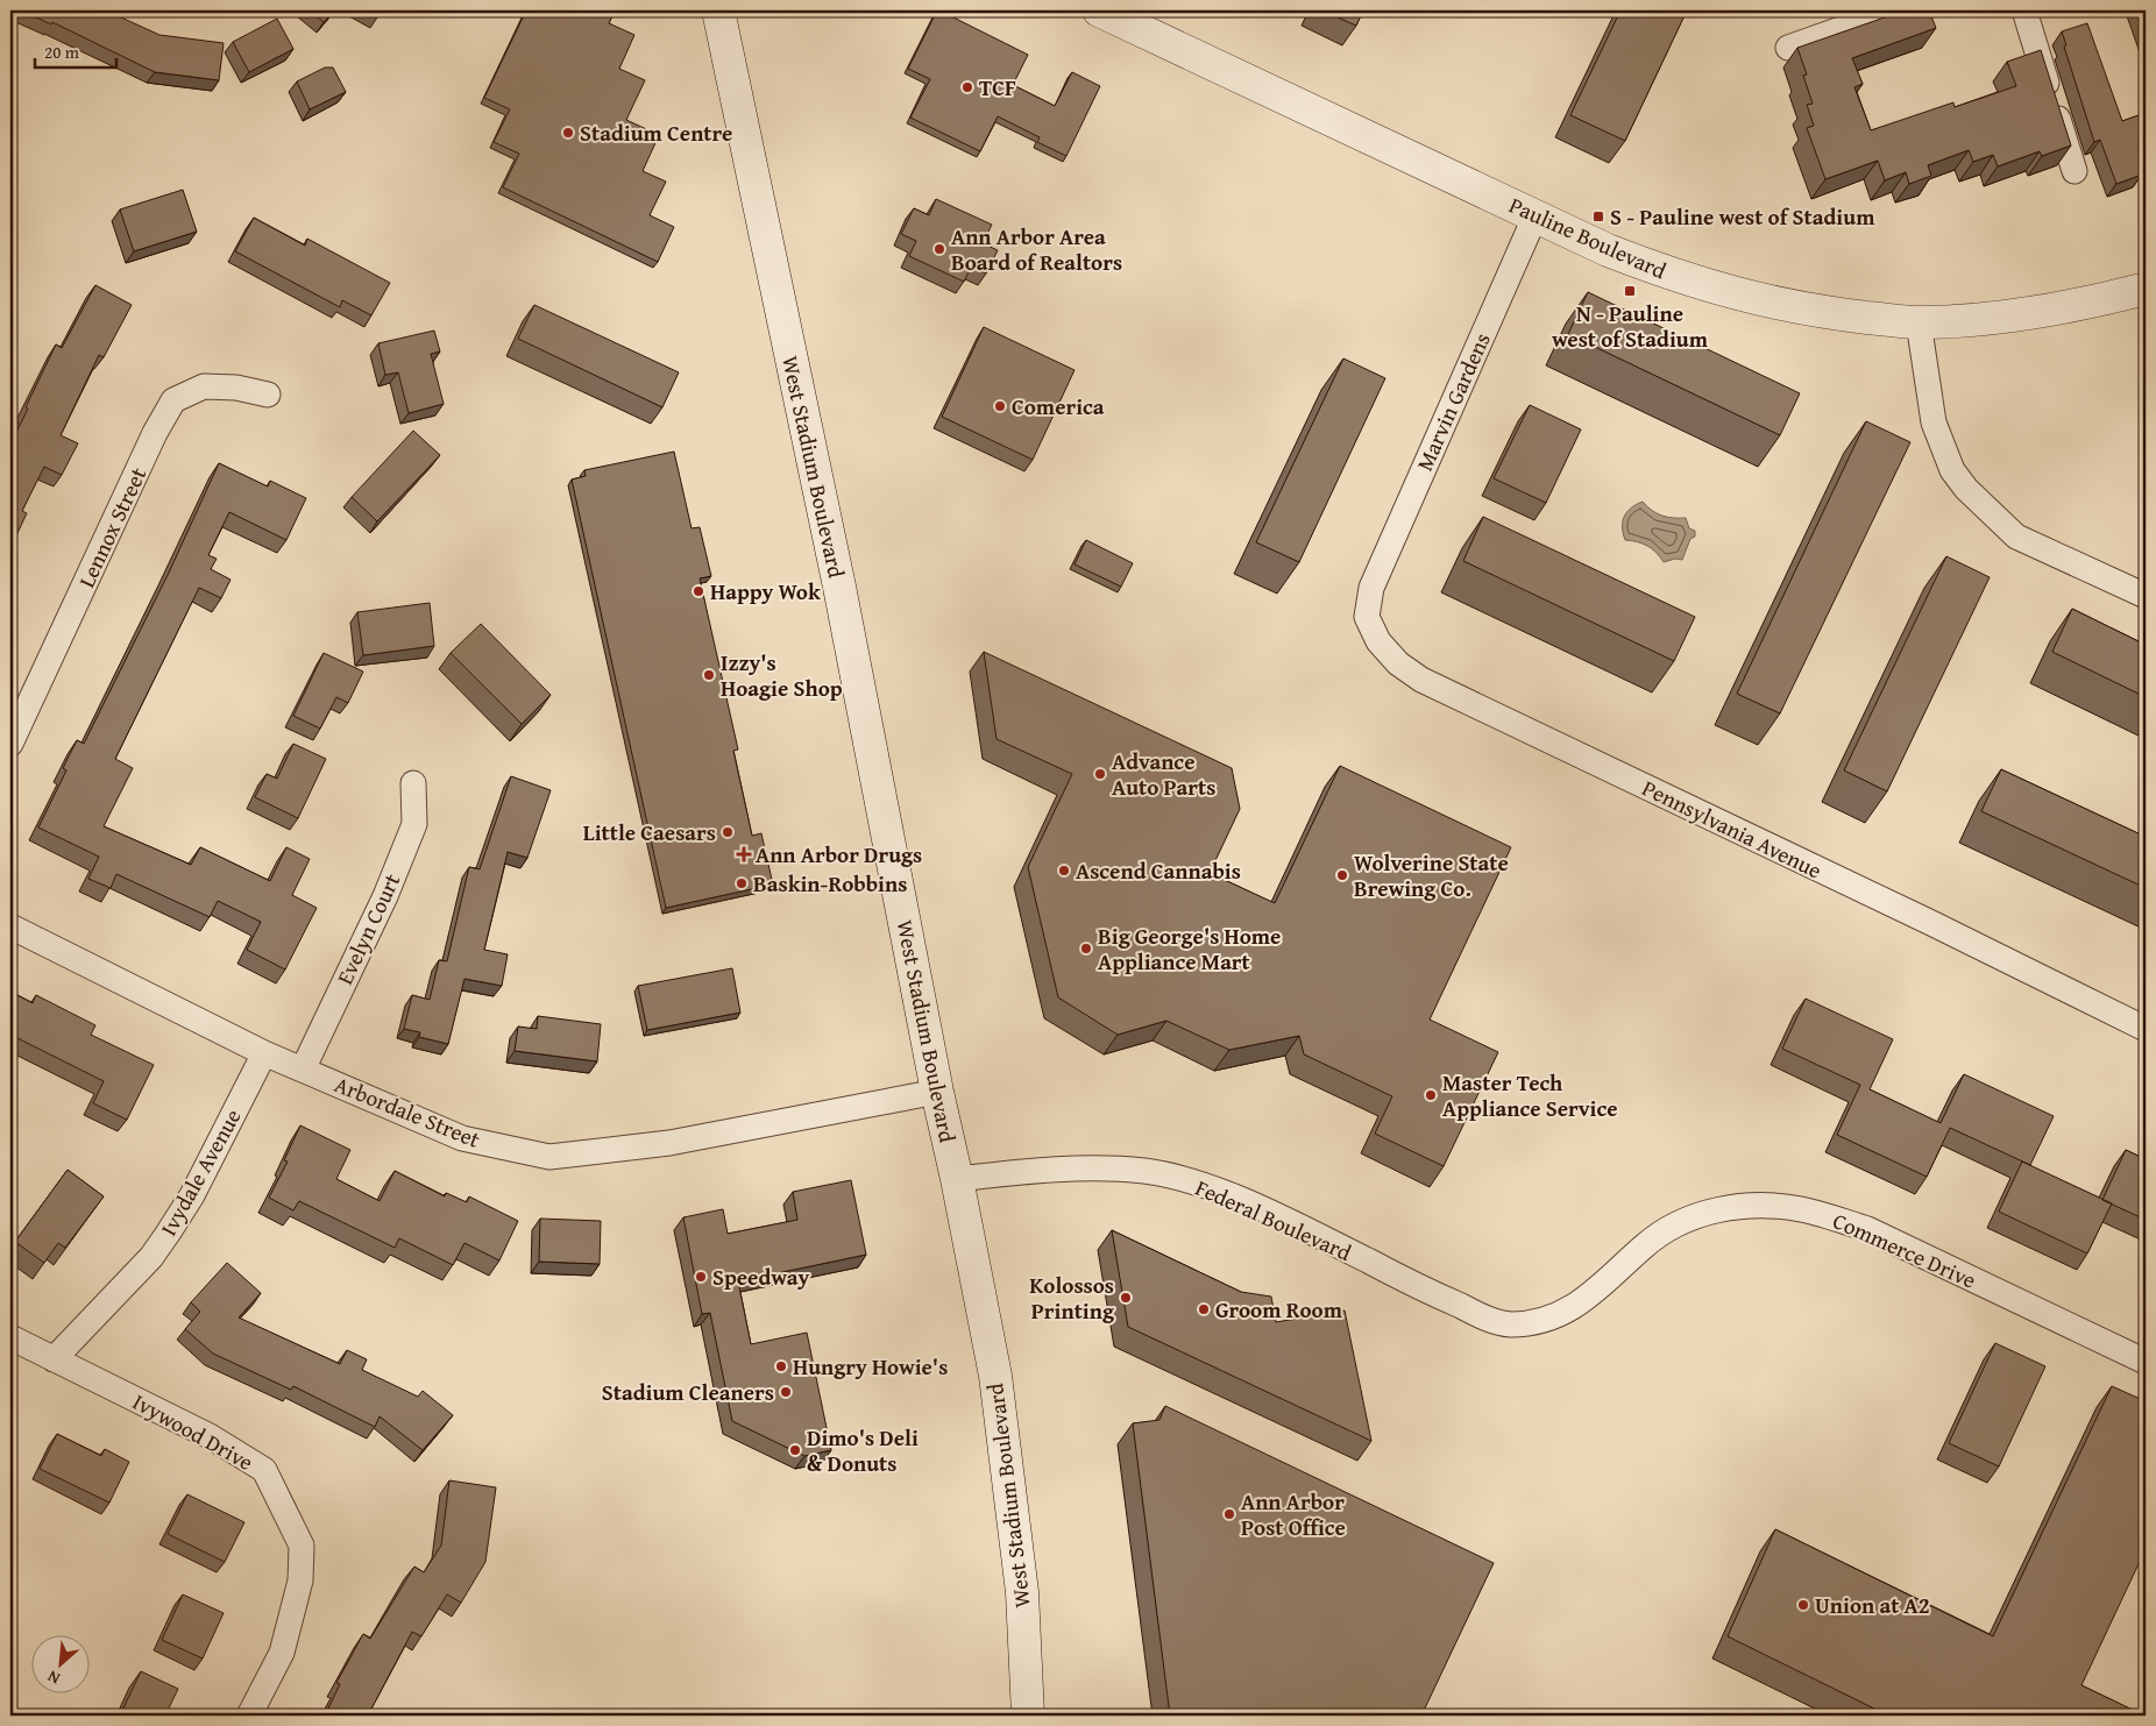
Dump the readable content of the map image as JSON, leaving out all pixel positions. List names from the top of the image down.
{
  "streets": {
    "main road": ["Pauline Boulevard", "West Stadium Boulevard"],
    "street": [
      "Marvin Gardens",
      "Lennox Street",
      "Pennsylvania Avenue",
      "Evelyn Court",
      "Arbordale Street",
      "Ivydale Avenue",
      "Federal Boulevard",
      "Commerce Drive",
      "Ivywood Drive"
    ]
  },
  "crossings": [
    ["Pauline Boulevard", "Marvin Gardens"],
    ["Marvin Gardens", "Pennsylvania Avenue"],
    ["West Stadium Boulevard", "Arbordale Street"],
    ["West Stadium Boulevard", "Federal Boulevard"],
    ["Evelyn Court", "Arbordale Street"],
    ["Arbordale Street", "Ivydale Avenue"],
    ["Ivydale Avenue", "Ivywood Drive"],
    ["Federal Boulevard", "Commerce Drive"]
  ],
  "places": {
    "other": [
      "TCF",
      "Stadium Centre",
      "Ann Arbor Area Board of Realtors",
      "Comerica",
      "Happy Wok",
      "Izzy's Hoagie Shop",
      "Advance Auto Parts",
      "Little Caesars",
      "Ascend Cannabis",
      "Wolverine State Brewing Co.",
      "Baskin-Robbins",
      "Big George's Home Appliance Mart",
      "Master Tech Appliance Service",
      "Speedway",
      "Kolossos Printing",
      "Groom Room",
      "Hungry Howie's",
      "Stadium Cleaners",
      "Dimo's Deli & Donuts",
      "Ann Arbor Post Office",
      "Union at A2"
    ],
    "transit": ["S - Pauline west of Stadium", "N - Pauline west of Stadium"],
    "health": ["Ann Arbor Drugs"]
  },
  "scale_bar": "20 m",
  "north": "bottom left"
}
